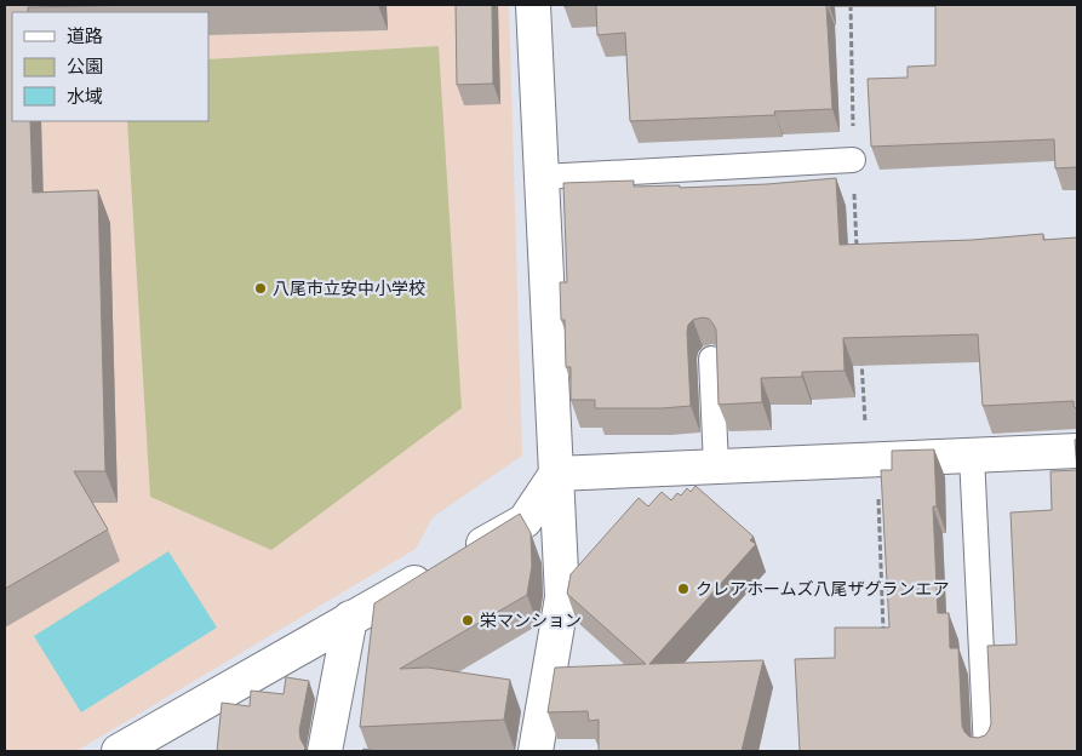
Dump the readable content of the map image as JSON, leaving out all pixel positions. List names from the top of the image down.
{
  "places": ["八尾市立安中小学校", "クレアホームズ八尾ザグランエア", "栄マンション"],
  "legend": ["道路", "公園", "水域"]
}
